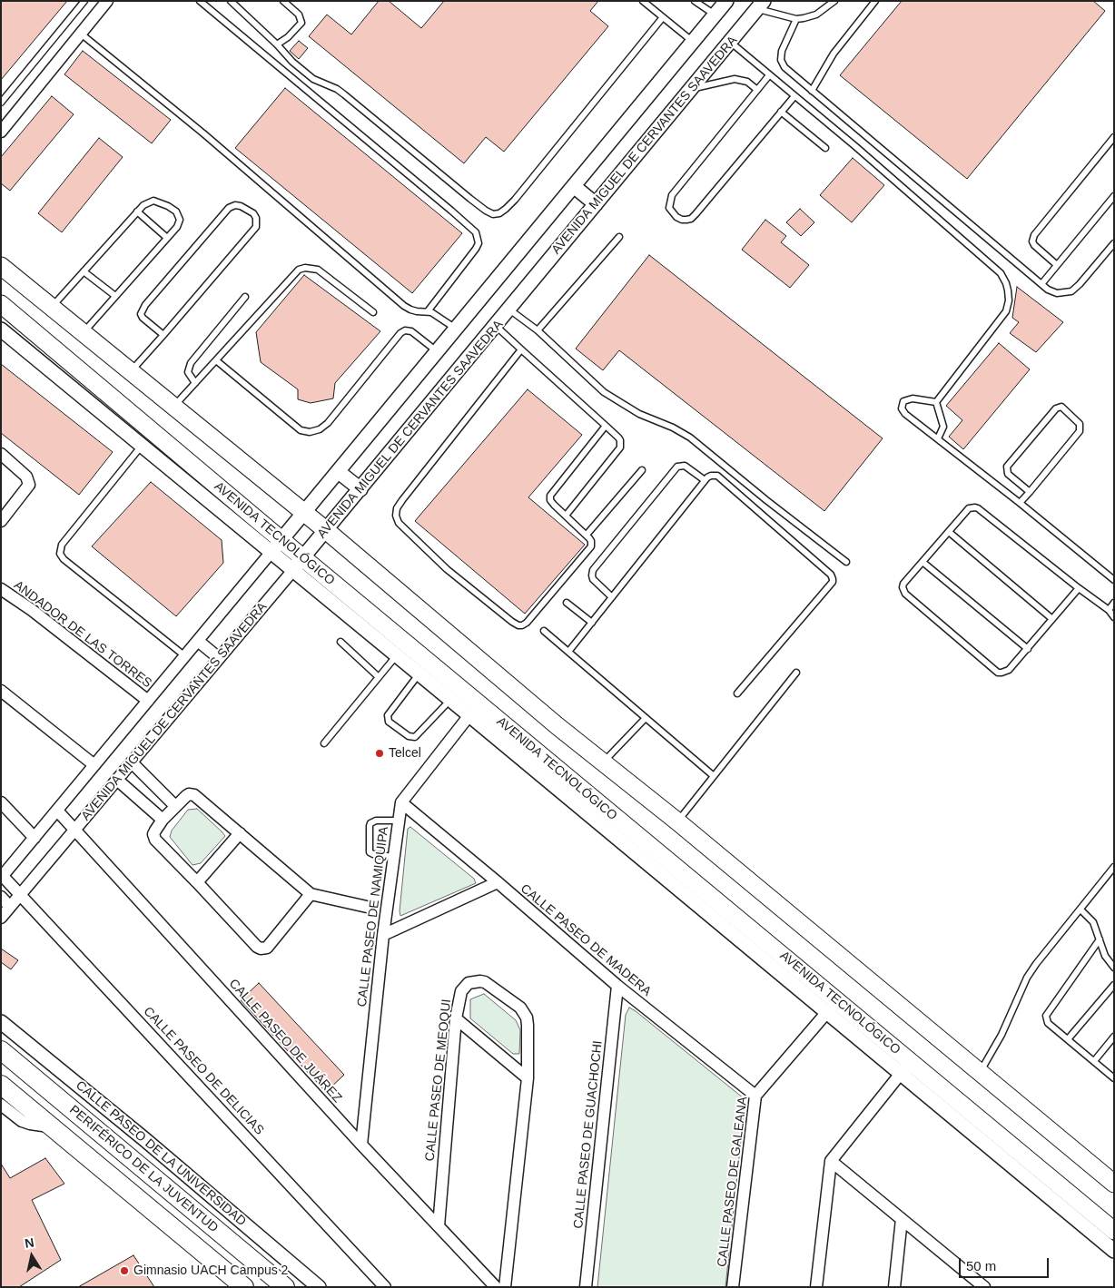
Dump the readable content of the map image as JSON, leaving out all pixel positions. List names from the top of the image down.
{
  "streets": {
    "highway": ["PERIFÉRICO DE LA JUVENTUD"],
    "main road": ["AVENIDA TECNOLÓGICO"],
    "street": [
      "AVENIDA MIGUEL DE CERVANTES SAAVEDRA",
      "ANDADOR DE LAS TORRES",
      "CALLE PASEO DE NAMIQUIPA",
      "CALLE PASEO DE MADERA",
      "CALLE PASEO DE JUÁREZ",
      "CALLE PASEO DE DELICIAS",
      "CALLE PASEO DE MEOQUI",
      "CALLE PASEO DE GUACHOCHI",
      "CALLE PASEO DE LA UNIVERSIDAD",
      "CALLE PASEO DE GALEANA"
    ]
  },
  "crossings": [
    ["AVENIDA MIGUEL DE CERVANTES SAAVEDRA", "AVENIDA TECNOLÓGICO"],
    ["AVENIDA MIGUEL DE CERVANTES SAAVEDRA", "ANDADOR DE LAS TORRES"],
    ["AVENIDA MIGUEL DE CERVANTES SAAVEDRA", "CALLE PASEO DE JUÁREZ"],
    ["AVENIDA MIGUEL DE CERVANTES SAAVEDRA", "CALLE PASEO DE DELICIAS"],
    ["AVENIDA TECNOLÓGICO", "CALLE PASEO DE GALEANA"],
    ["CALLE PASEO DE NAMIQUIPA", "CALLE PASEO DE MADERA"],
    ["CALLE PASEO DE NAMIQUIPA", "CALLE PASEO DE JUÁREZ"],
    ["CALLE PASEO DE MADERA", "CALLE PASEO DE GUACHOCHI"],
    ["CALLE PASEO DE MADERA", "CALLE PASEO DE GALEANA"],
    ["CALLE PASEO DE JUÁREZ", "CALLE PASEO DE MEOQUI"]
  ],
  "places": ["Telcel", "Gimnasio UACH Campus 2"],
  "scale_bar": "50 m",
  "north": "top"
}
